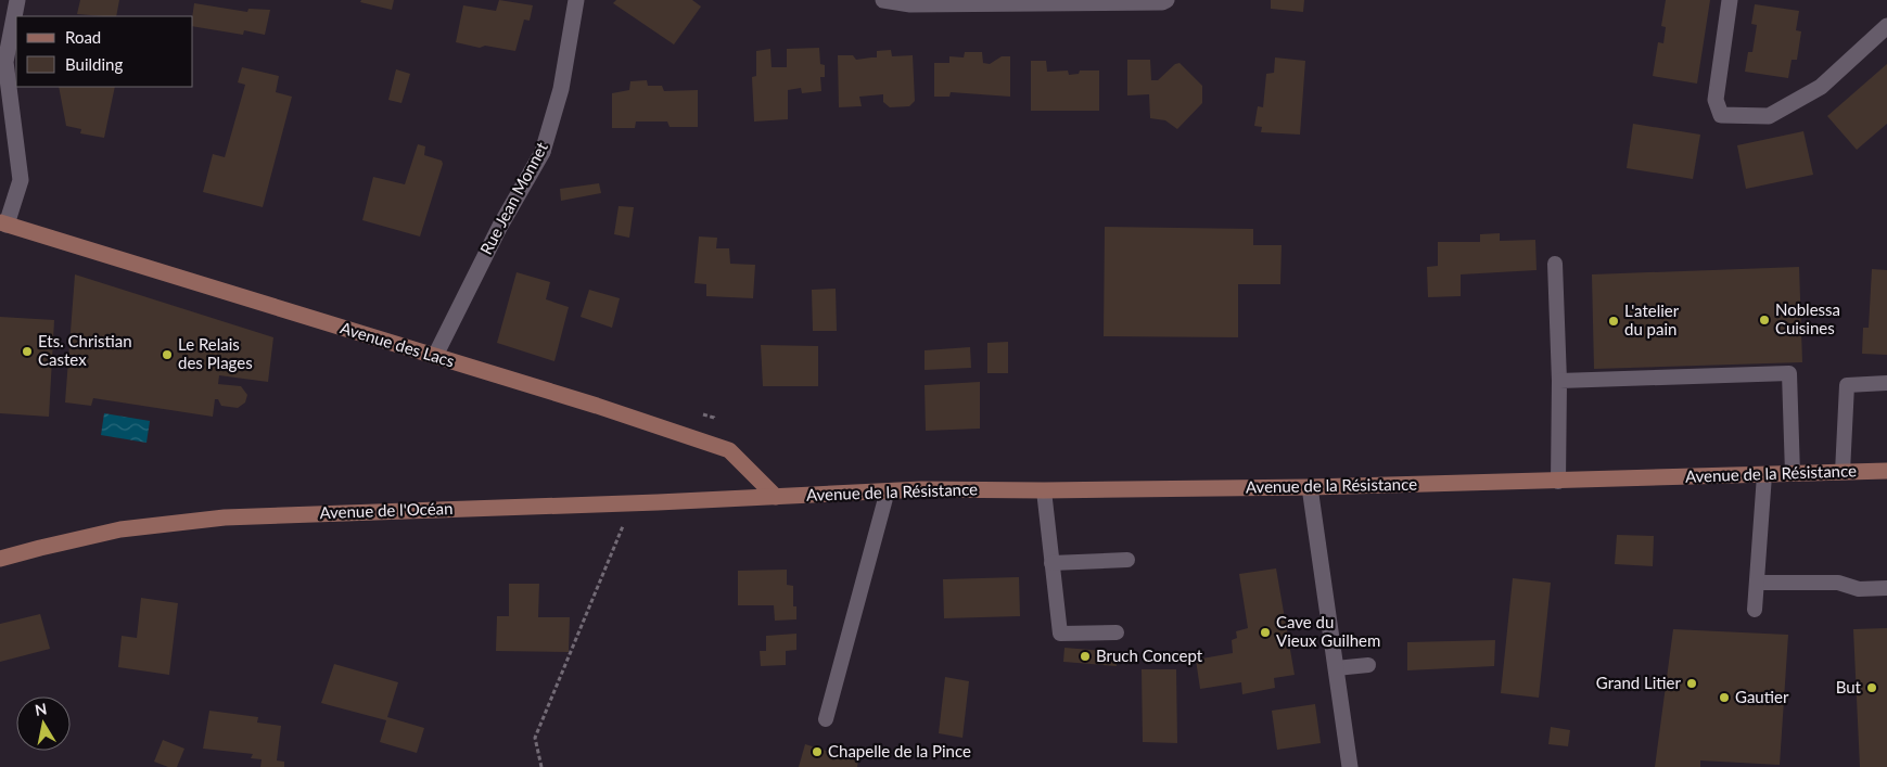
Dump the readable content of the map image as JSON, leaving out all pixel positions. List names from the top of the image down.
{
  "streets": {
    "main road": ["Avenue des Lacs", "Avenue de la Résistance", "Avenue de l'Océan"],
    "street": ["Rue Jean Monnet"]
  },
  "crossings": [
    ["Rue Jean Monnet", "Avenue des Lacs"],
    ["Avenue des Lacs", "Avenue de la Résistance"],
    ["Avenue des Lacs", "Avenue de l'Océan"],
    ["Avenue de la Résistance", "Avenue de l'Océan"]
  ],
  "places": [
    "Noblessa Cuisines",
    "L'atelier du pain",
    "Ets. Christian Castex",
    "Le Relais des Plages",
    "Cave du Vieux Guilhem",
    "Bruch Concept",
    "Grand Litier",
    "But",
    "Gautier",
    "Chapelle de la Pince"
  ],
  "legend": ["Road", "Building"],
  "north": "top"
}
